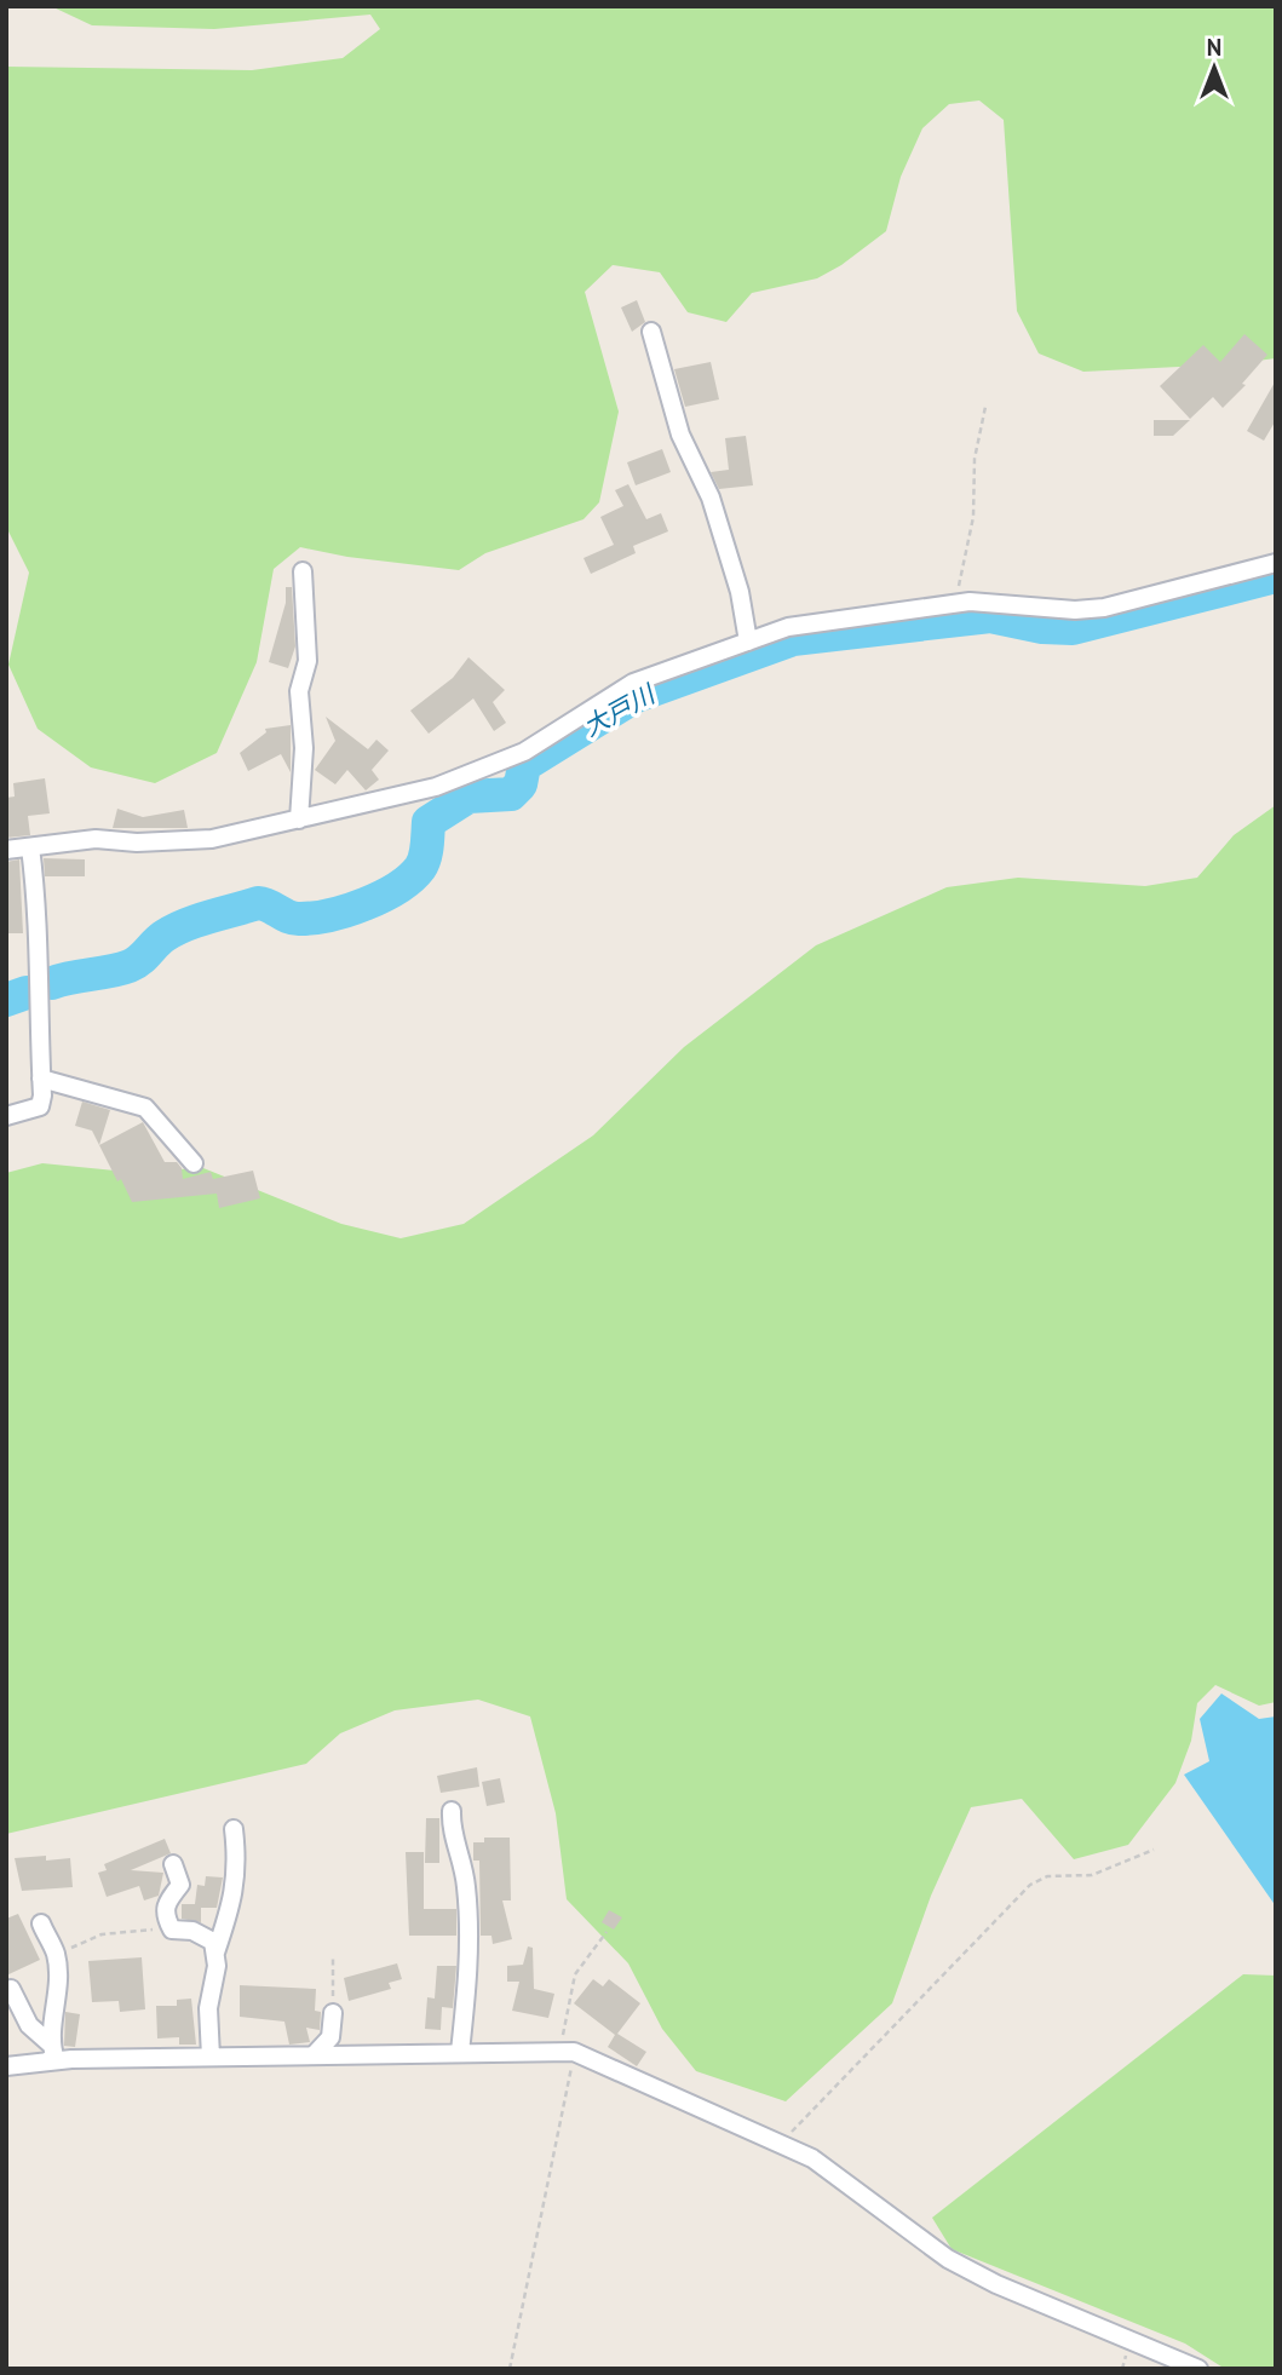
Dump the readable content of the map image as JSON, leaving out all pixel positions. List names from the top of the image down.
{
  "water": ["大戸川"],
  "north": "top"
}
